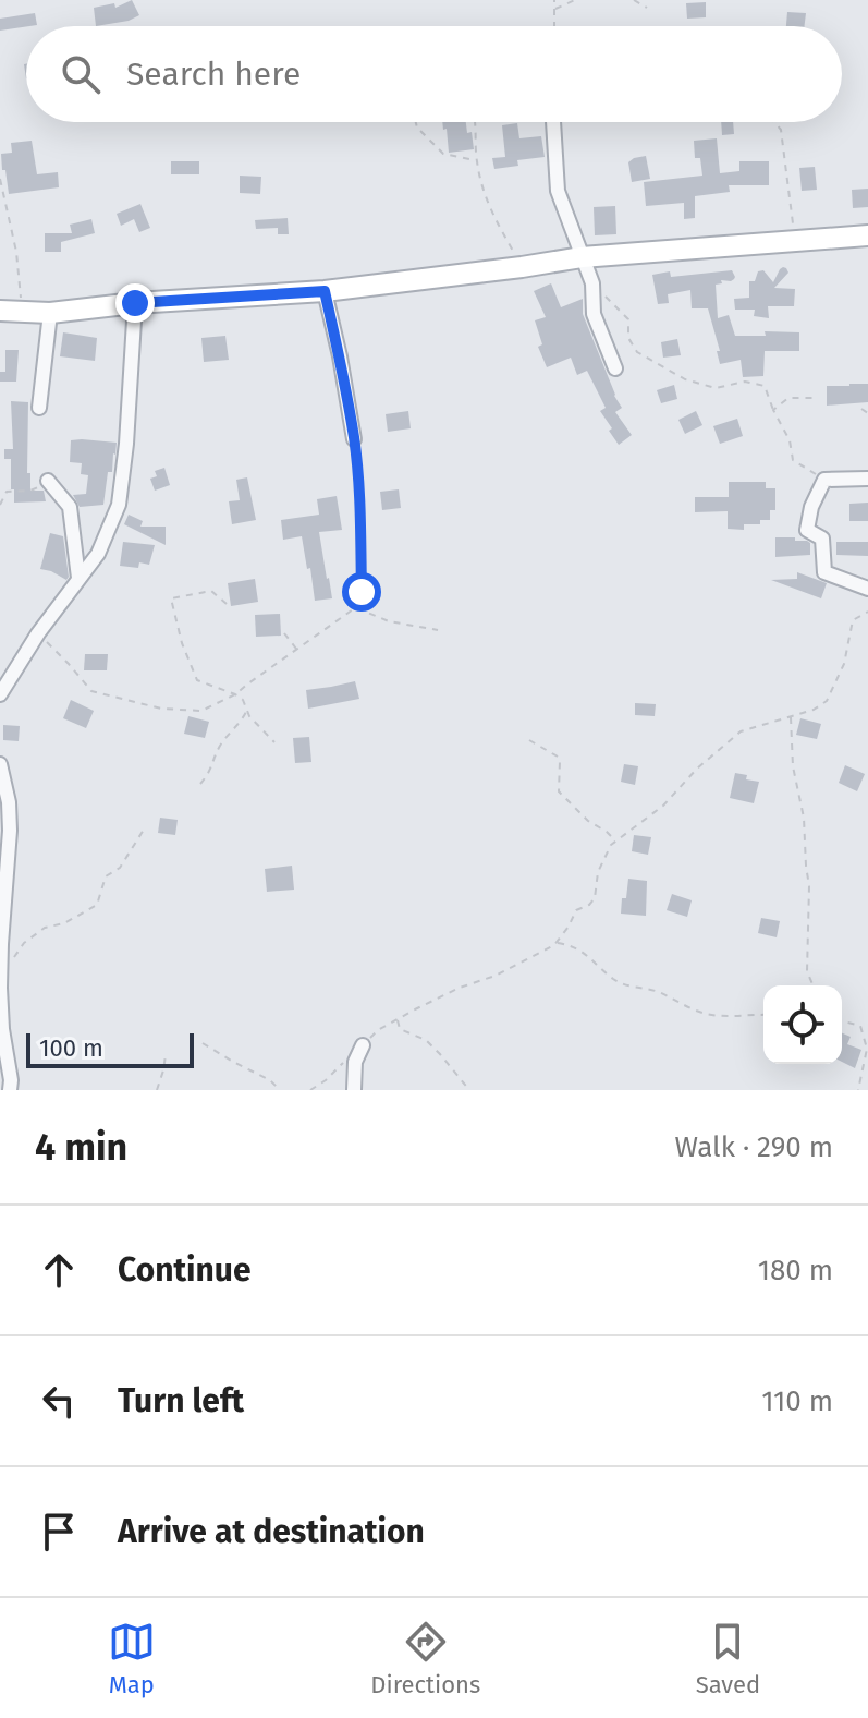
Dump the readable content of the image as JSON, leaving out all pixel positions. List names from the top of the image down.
{
  "scale_bar": "100 m",
  "page": {
    "search": "Search here",
    "scale": "100 m",
    "heading": ["4 min", "Walk · 290 m"],
    "list": [
      ["Continue", "180 m"],
      ["Turn left", "110 m"],
      "Arrive at destination"
    ],
    "nav": ["Map", "Directions", "Saved"]
  }
}
